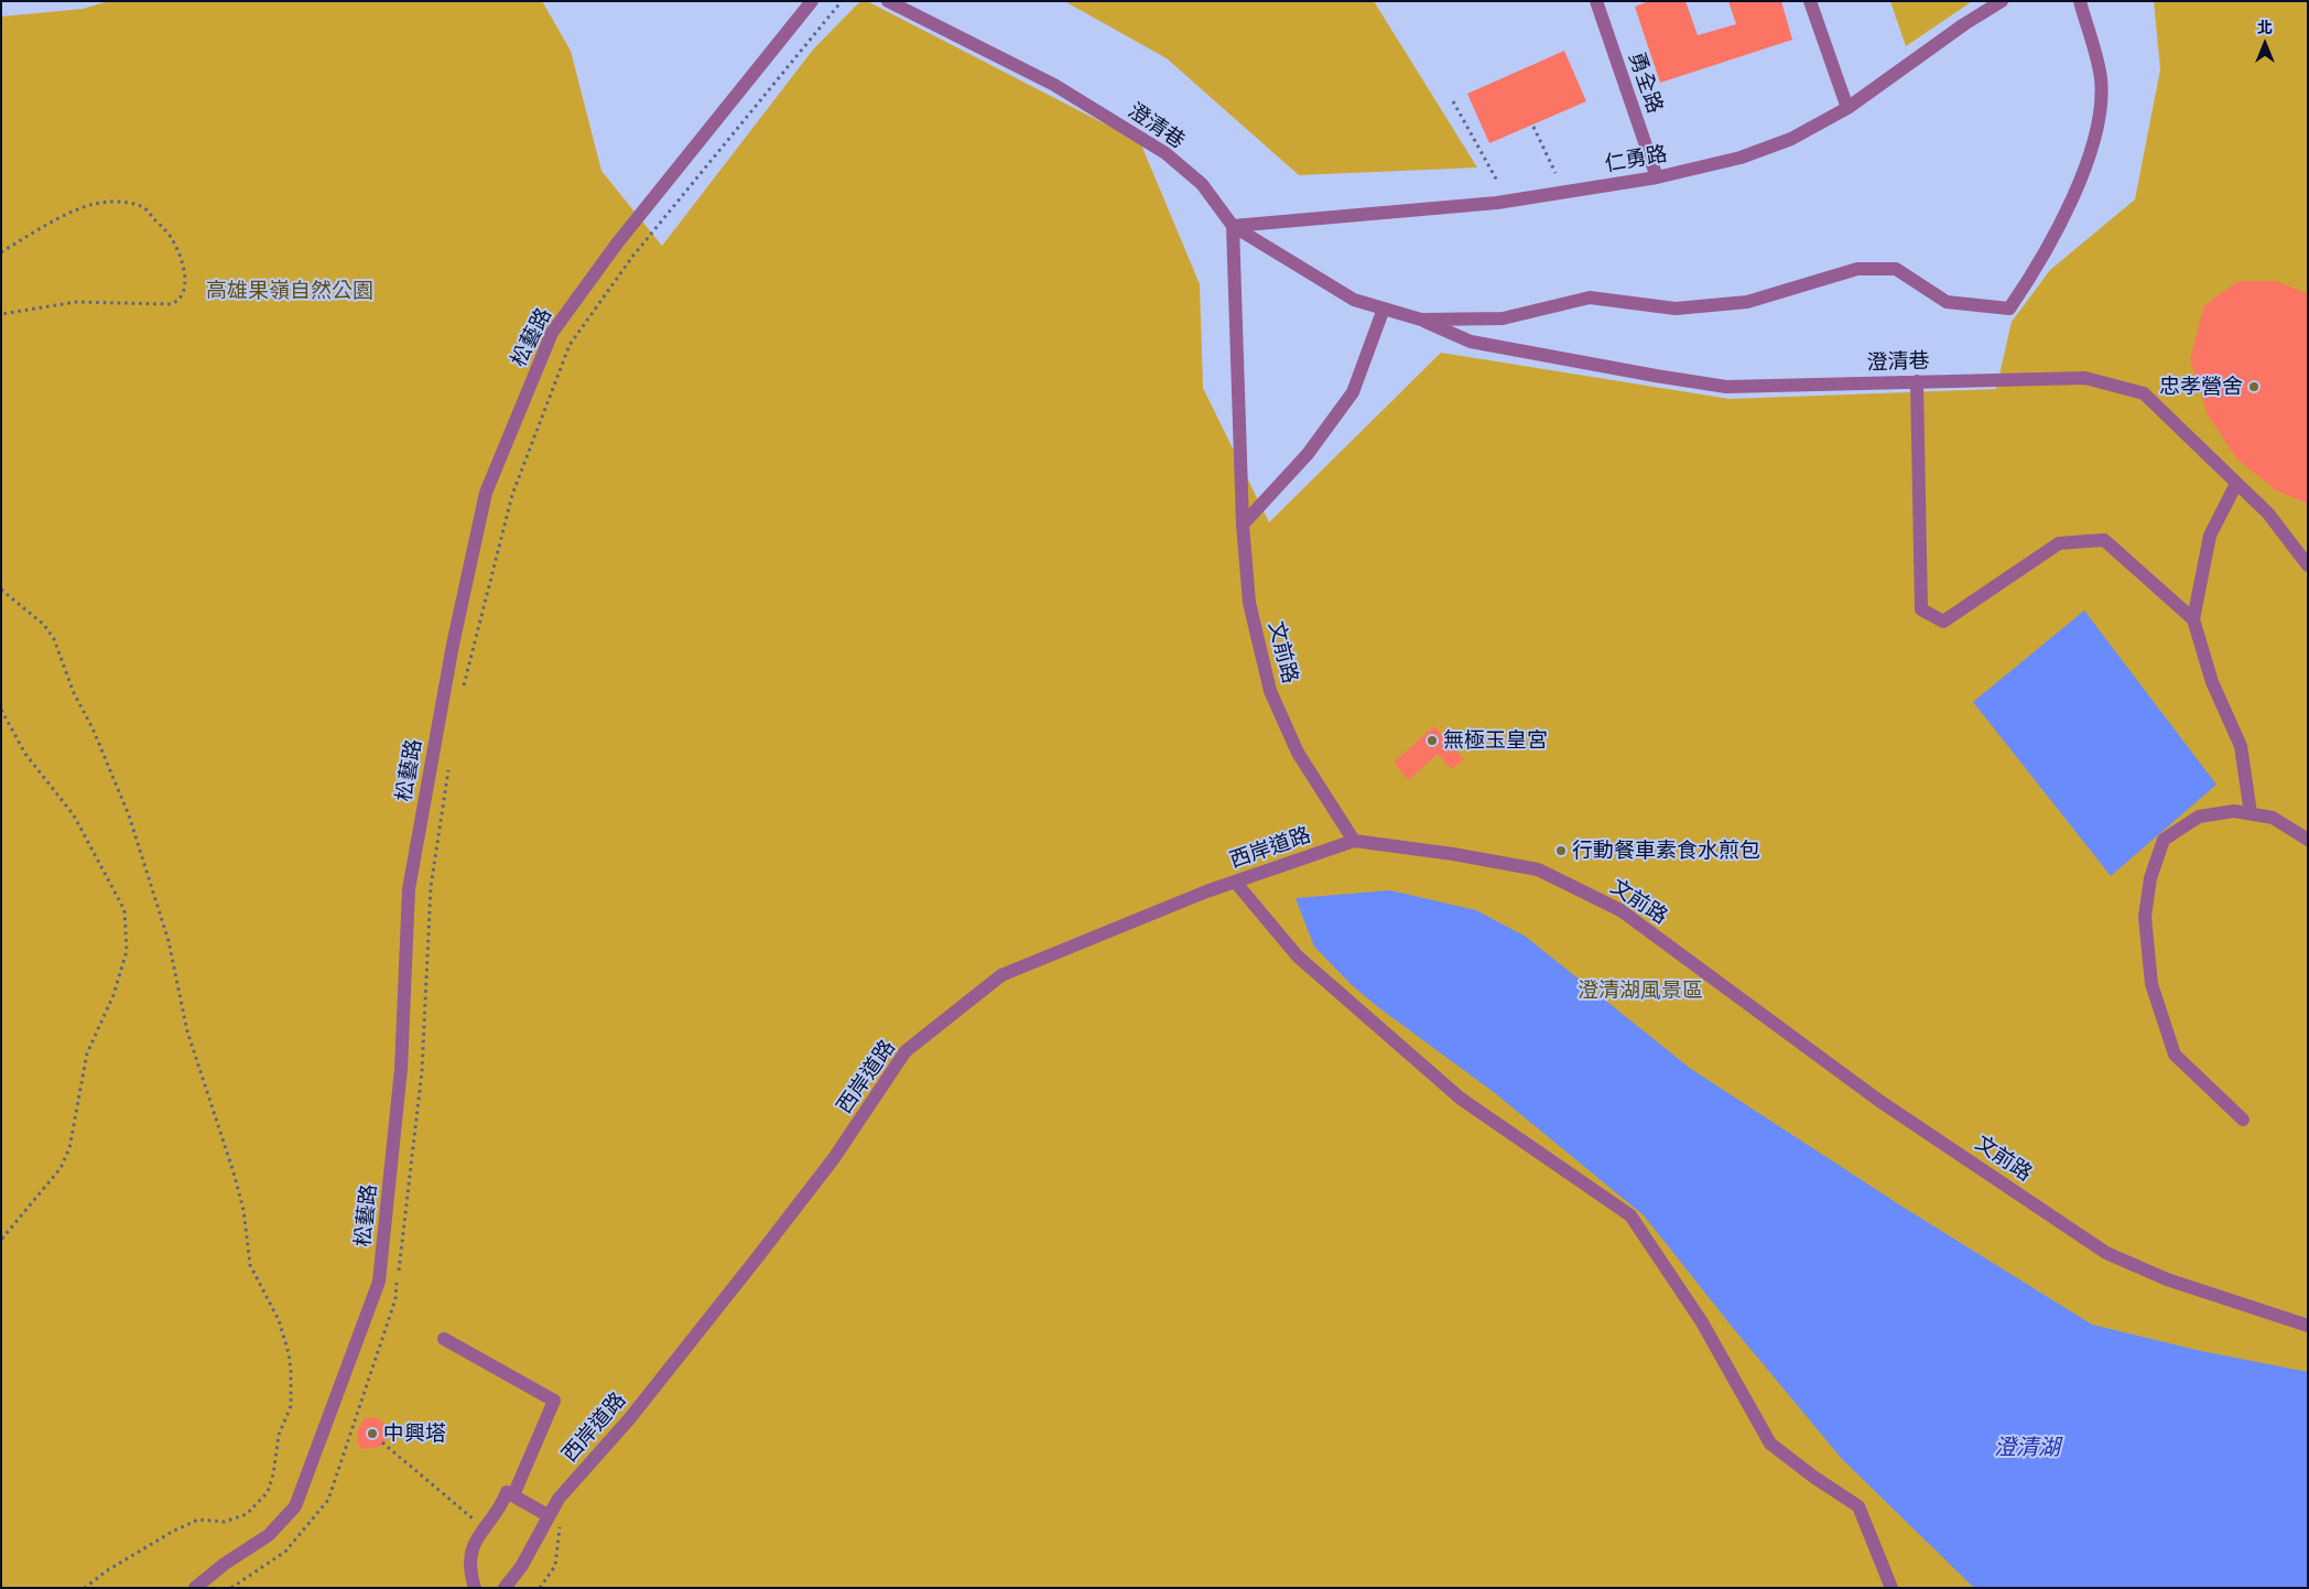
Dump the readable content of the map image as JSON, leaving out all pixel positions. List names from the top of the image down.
{
  "streets": {
    "street": [
      "勇全路",
      "澄清巷",
      "仁勇路",
      "松藝路",
      "文前路",
      "西岸道路"
    ]
  },
  "crossings": [
    ["勇全路", "仁勇路"],
    ["澄清巷", "仁勇路"],
    ["澄清巷", "文前路"],
    ["仁勇路", "文前路"],
    ["文前路", "西岸道路"]
  ],
  "water": ["澄清湖"],
  "parks": ["高雄果嶺自然公園", "澄清湖風景區"],
  "places": [
    "忠孝營舍",
    "無極玉皇宮",
    "行動餐車素食水煎包",
    "中興塔"
  ],
  "north": "top"
}
